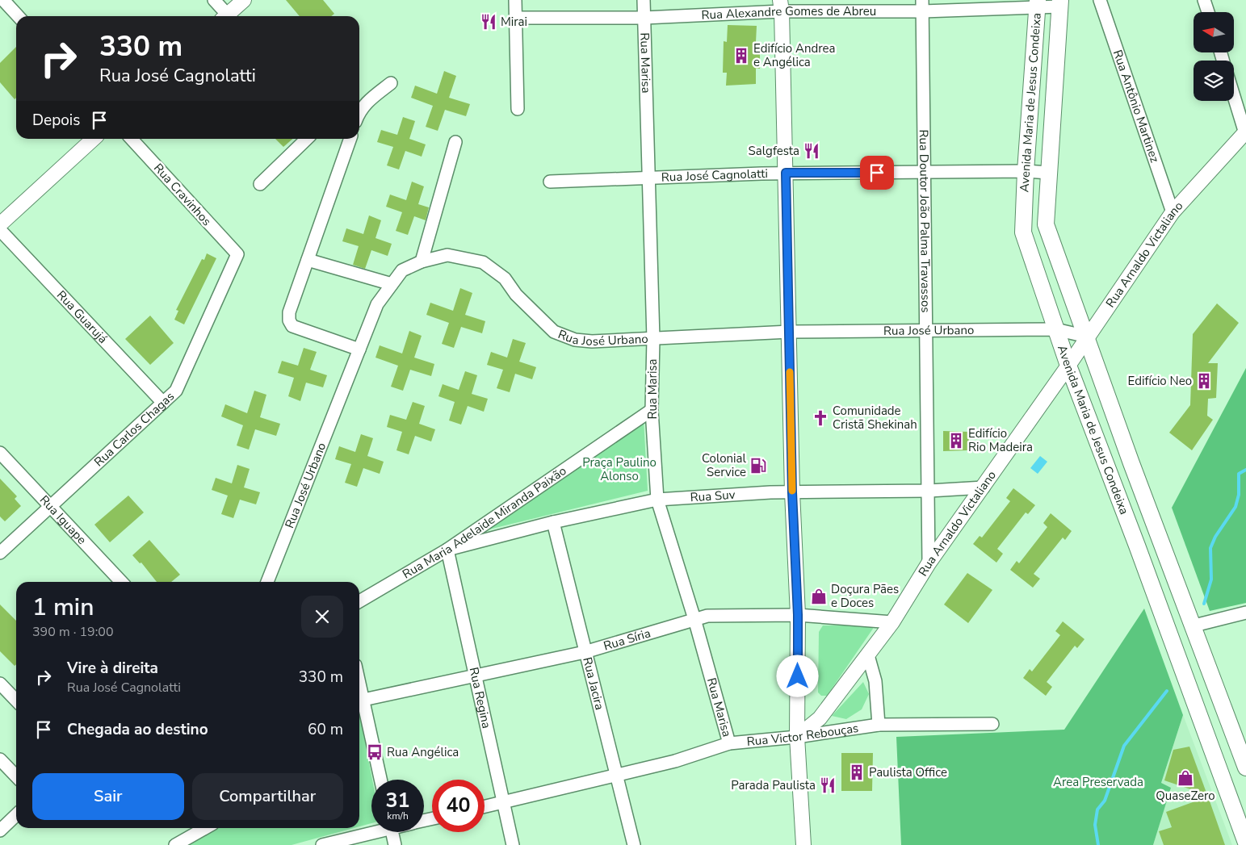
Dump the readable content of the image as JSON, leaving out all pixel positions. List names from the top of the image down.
{
  "streets": {
    "main road": ["Avenida Maria de Jesus Condeixa"],
    "street": [
      "Rua Alexandre Gomes de Abreu",
      "Rua Marisa",
      "Rua Antônio Martinez",
      "Rua José Cagnolatti",
      "Rua Cravinhos",
      "Rua Doutor João Palma Travassos",
      "Rua Arnaldo Victaliano",
      "Rua Guarujá",
      "Rua José Urbano",
      "Rua Carlos Chagas",
      "Rua Suv",
      "Rua Iguape",
      "Rua Maria Adelaide Miranda Paixão",
      "Rua Síria",
      "Rua Jacira",
      "Rua Regina",
      "Rua Victor Rebouças"
    ]
  },
  "crossings": [
    ["Rua Alexandre Gomes de Abreu", "Rua Marisa"],
    ["Rua Alexandre Gomes de Abreu", "Avenida Maria de Jesus Condeixa"],
    ["Rua Alexandre Gomes de Abreu", "Rua Doutor João Palma Travassos"],
    ["Rua Marisa", "Rua José Cagnolatti"],
    ["Rua Marisa", "Rua José Urbano"],
    ["Rua Marisa", "Rua Suv"],
    ["Rua Marisa", "Rua Maria Adelaide Miranda Paixão"],
    ["Rua Marisa", "Rua Síria"],
    ["Rua Marisa", "Rua Victor Rebouças"],
    ["Avenida Maria de Jesus Condeixa", "Rua José Cagnolatti"],
    ["Avenida Maria de Jesus Condeixa", "Rua Arnaldo Victaliano"],
    ["Avenida Maria de Jesus Condeixa", "Rua José Urbano"],
    ["Rua Antônio Martinez", "Rua Arnaldo Victaliano"],
    ["Rua José Cagnolatti", "Rua Doutor João Palma Travassos"],
    ["Rua Cravinhos", "Rua Carlos Chagas"],
    ["Rua Doutor João Palma Travassos", "Rua Arnaldo Victaliano"],
    ["Rua Doutor João Palma Travassos", "Rua José Urbano"],
    ["Rua Doutor João Palma Travassos", "Rua Suv"],
    ["Rua Arnaldo Victaliano", "Rua José Urbano"],
    ["Rua Arnaldo Victaliano", "Rua Suv"],
    ["Rua Arnaldo Victaliano", "Rua Síria"],
    ["Rua Arnaldo Victaliano", "Rua Victor Rebouças"],
    ["Rua Guarujá", "Rua Carlos Chagas"],
    ["Rua Carlos Chagas", "Rua Iguape"],
    ["Rua Suv", "Rua Maria Adelaide Miranda Paixão"],
    ["Rua Suv", "Rua Jacira"],
    ["Rua Suv", "Rua Regina"],
    ["Rua Maria Adelaide Miranda Paixão", "Rua Regina"],
    ["Rua Síria", "Rua Jacira"],
    ["Rua Síria", "Rua Regina"],
    ["Rua Jacira", "Rua Victor Rebouças"],
    ["Rua Regina", "Rua Victor Rebouças"]
  ],
  "parks": ["Praça Paulino Alonso", "Area Preservada"],
  "places": {
    "restaurant": ["Mirai", "Salgfesta", "Parada Paulista"],
    "building": [
      "Edifício Andrea e Angélica",
      "Edifício Neo",
      "Edifício Rio Madeira",
      "Paulista Office"
    ],
    "church": ["Comunidade Cristã Shekinah"],
    "fuel station": ["Colonial Service"],
    "shop": ["Doçura Pães e Doces", "QuaseZero"],
    "bus stop": ["Rua Angélica"]
  },
  "north": "left",
  "page": {
    "turn": ["330 m", "Rua José Cagnolatti"],
    "then": "Depois",
    "heading": ["1 min", "390 m · 19:00"],
    "list": [
      {
        "name": "Vire à direita",
        "note": "Rua José Cagnolatti",
        "value": "330 m"
      },
      {
        "name": "Chegada ao destino",
        "value": "60 m"
      }
    ],
    "buttons": ["Sair", "Compartilhar"],
    "speed": "31 km/h",
    "limit": "40"
  }
}
